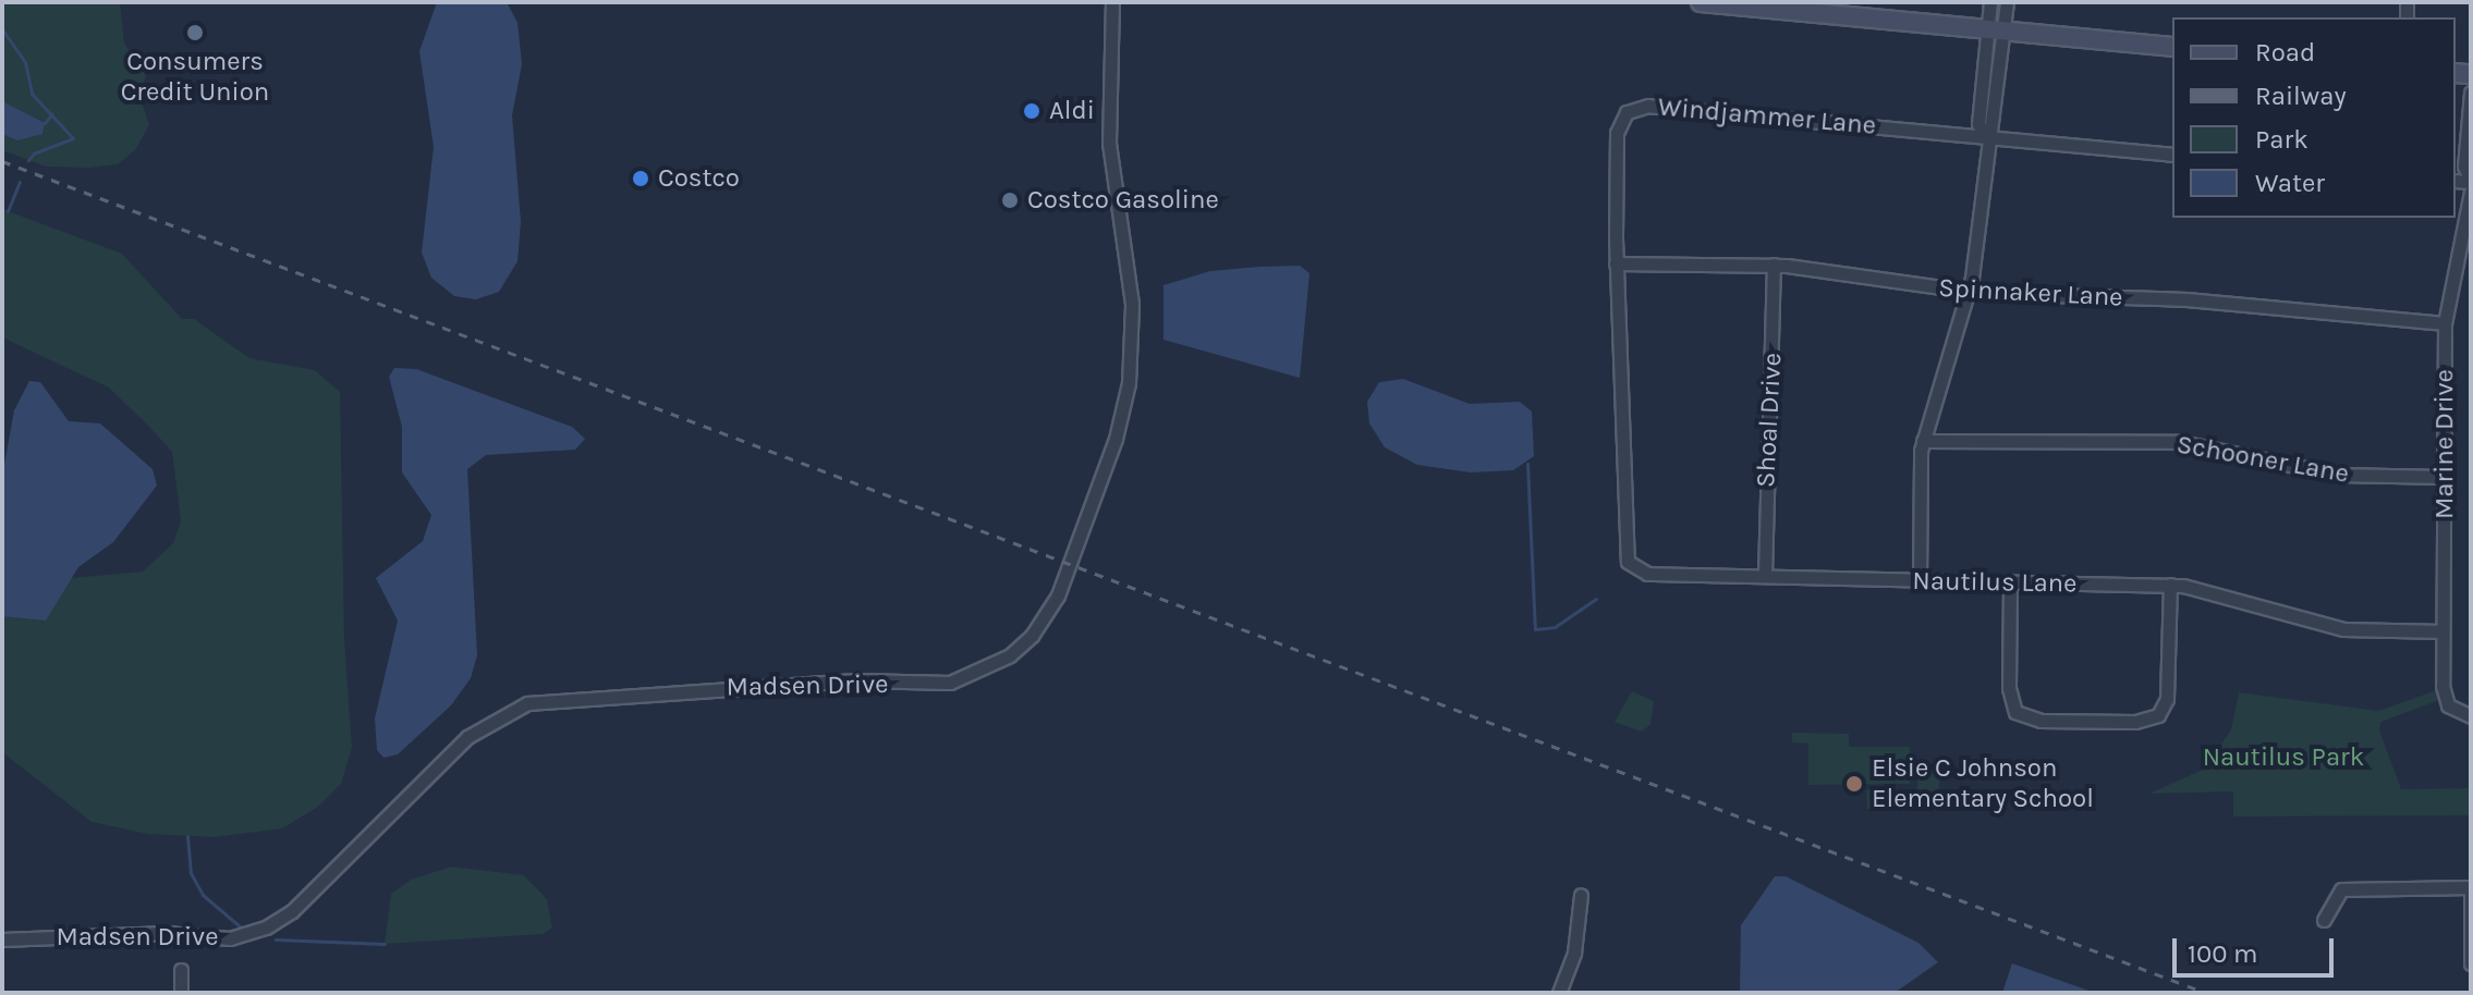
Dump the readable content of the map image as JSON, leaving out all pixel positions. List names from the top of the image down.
{
  "streets": {
    "street": [
      "Windjammer Lane",
      "Spinnaker Lane",
      "Shoal Drive",
      "Marine Drive",
      "Schooner Lane",
      "Nautilus Lane",
      "Madsen Drive"
    ]
  },
  "crossings": [
    ["Windjammer Lane", "Spinnaker Lane"],
    ["Windjammer Lane", "Nautilus Lane"],
    ["Spinnaker Lane", "Shoal Drive"],
    ["Spinnaker Lane", "Marine Drive"],
    ["Shoal Drive", "Nautilus Lane"],
    ["Marine Drive", "Schooner Lane"],
    ["Marine Drive", "Nautilus Lane"]
  ],
  "parks": ["Nautilus Park"],
  "places": [
    "Consumers Credit Union",
    "Aldi",
    "Costco",
    "Costco Gasoline",
    "Elsie C Johnson Elementary School"
  ],
  "legend": [
    "Road",
    "Railway",
    "Park",
    "Water"
  ],
  "scale_bar": "100 m"
}
